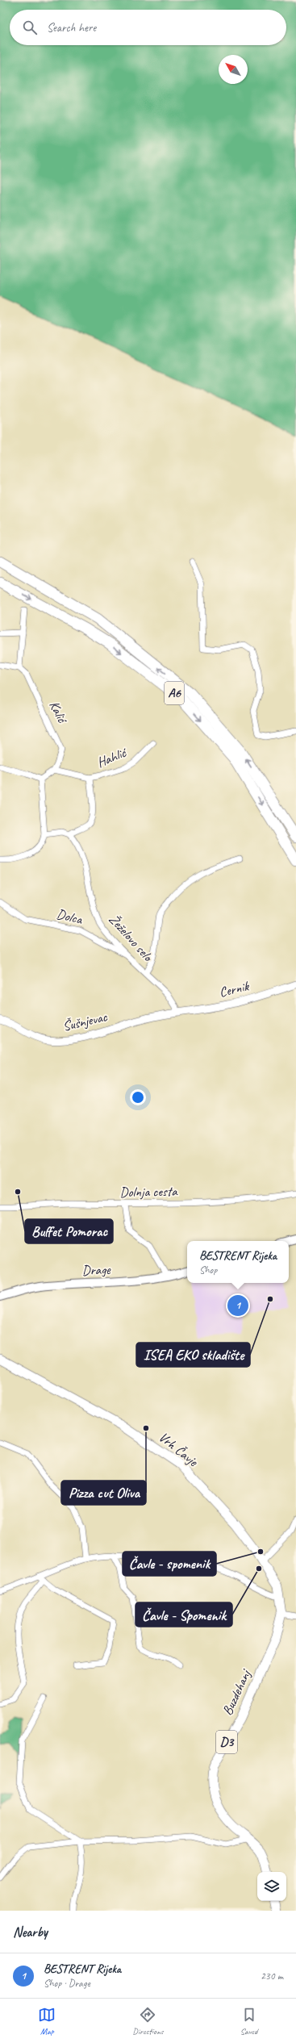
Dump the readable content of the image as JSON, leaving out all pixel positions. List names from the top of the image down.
{
  "streets": {
    "highway": ["A6"],
    "main road": [
      "Drage",
      "Vrh Čavje",
      "Buzdehanj",
      "D3"
    ],
    "street": [
      "Kalić",
      "Hahlić",
      "Dolca",
      "Žeželovo selo",
      "Cernik",
      "Šušnjevac",
      "Dolnja cesta"
    ]
  },
  "crossings": [
    ["Dolca", "Žeželovo selo"],
    ["Žeželovo selo", "Cernik"],
    ["Žeželovo selo", "Šušnjevac"],
    ["Cernik", "Šušnjevac"],
    ["Vrh Čavje", "Buzdehanj"]
  ],
  "places": [
    "Buffet Pomorac",
    "ISEA EKO skladište",
    "Pizza cut Oliva",
    "Čavle - spomenik",
    "Čavle - Spomenik"
  ],
  "north": "top left",
  "page": {
    "search": "Search here",
    "popup": ["BESTRENT Rijeka", "Shop"],
    "pins": "1",
    "heading": "Nearby",
    "list": [
      {
        "mark": "1",
        "name": "BESTRENT Rijeka",
        "note": "Shop · Drage",
        "value": "230 m"
      }
    ],
    "nav": ["Map", "Directions", "Saved"]
  }
}
